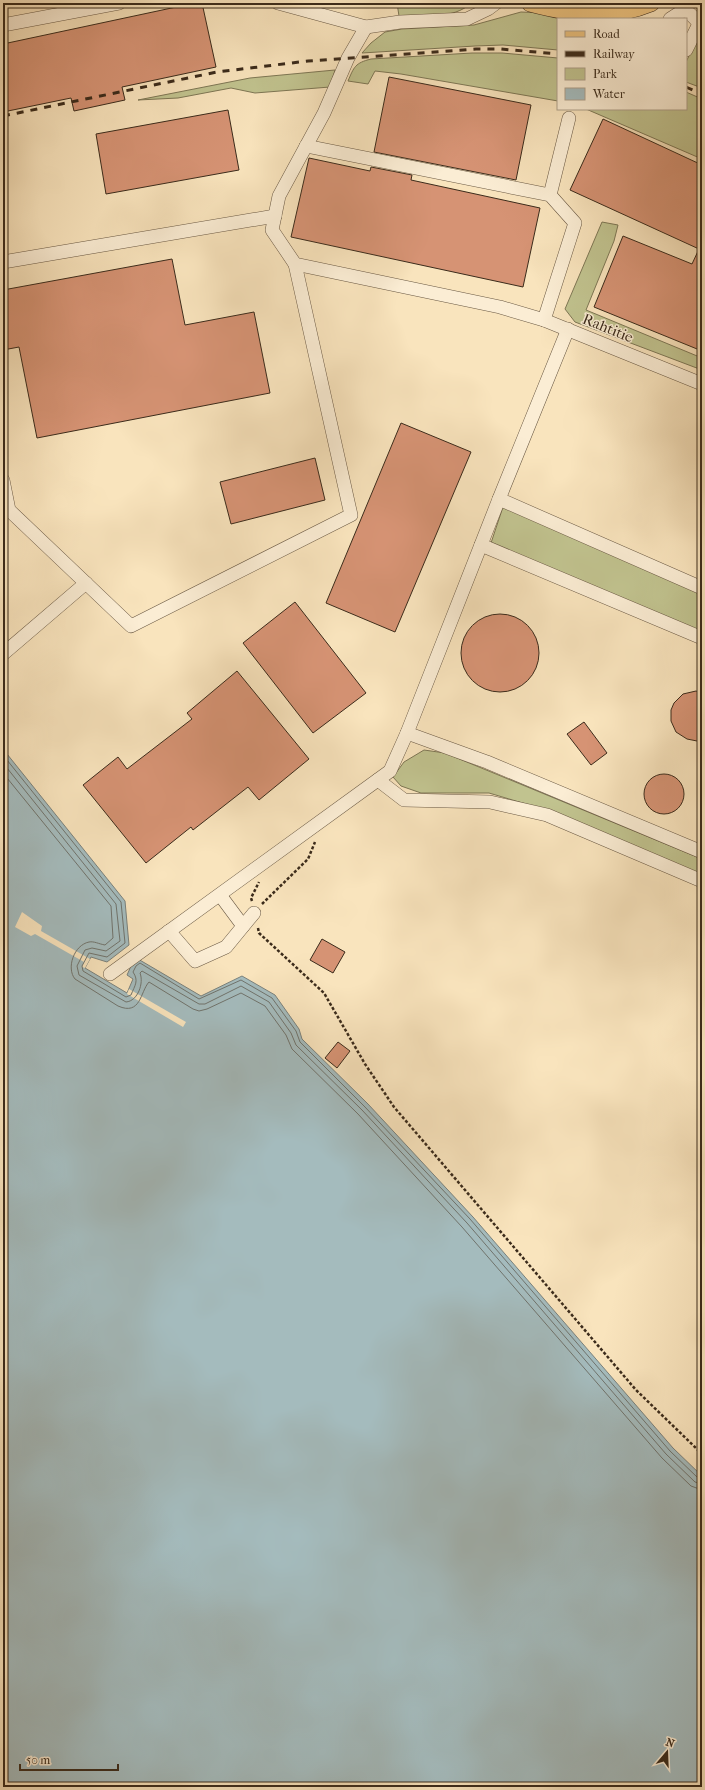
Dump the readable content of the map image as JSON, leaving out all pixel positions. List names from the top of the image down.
{
  "streets": {
    "street": ["Rahtitie"]
  },
  "legend": [
    "Road",
    "Railway",
    "Park",
    "Water"
  ],
  "scale_bar": "50 m",
  "north": "top"
}
